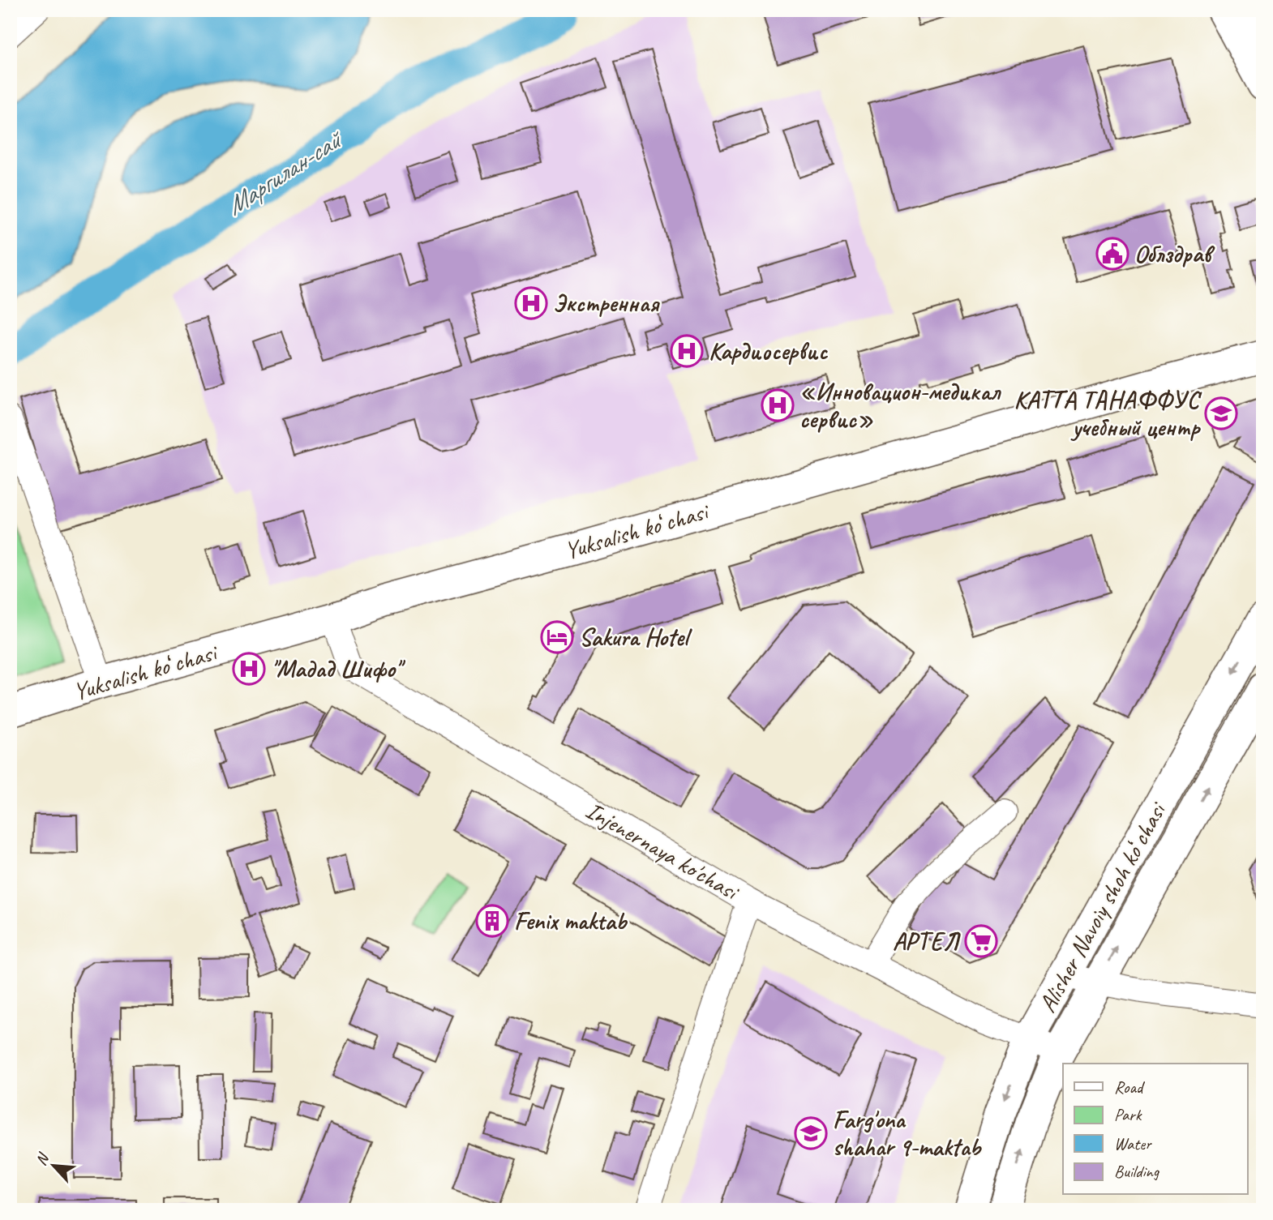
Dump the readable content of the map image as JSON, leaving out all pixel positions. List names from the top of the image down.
{
  "streets": {
    "main road": ["Yuksalish koʻchasi", "Alisher Navoiy shoh koʻchasi"],
    "street": ["Injenernaya ko'chasi"]
  },
  "crossings": [
    ["Yuksalish koʻchasi", "Injenernaya ko'chasi"],
    ["Injenernaya ko'chasi", "Alisher Navoiy shoh koʻchasi"]
  ],
  "water": ["Маргилан-сай"],
  "places": {
    "public building": ["Облздрав"],
    "hospital": [
      "Экстренная",
      "Кардиосервис",
      "«Инновацион-медикал сервис»",
      "\"Мадад Шифо\""
    ],
    "school or university": ["КАТТА ТАНАФФУС учебный центр", "Farg'ona shahar 9-maktab"],
    "hotel": ["Sakura Hotel"],
    "building": ["Fenix maktab"],
    "supermarket": ["АРТЕЛ"]
  },
  "legend": [
    "Road",
    "Park",
    "Water",
    "Building"
  ],
  "north": "top left"
}
